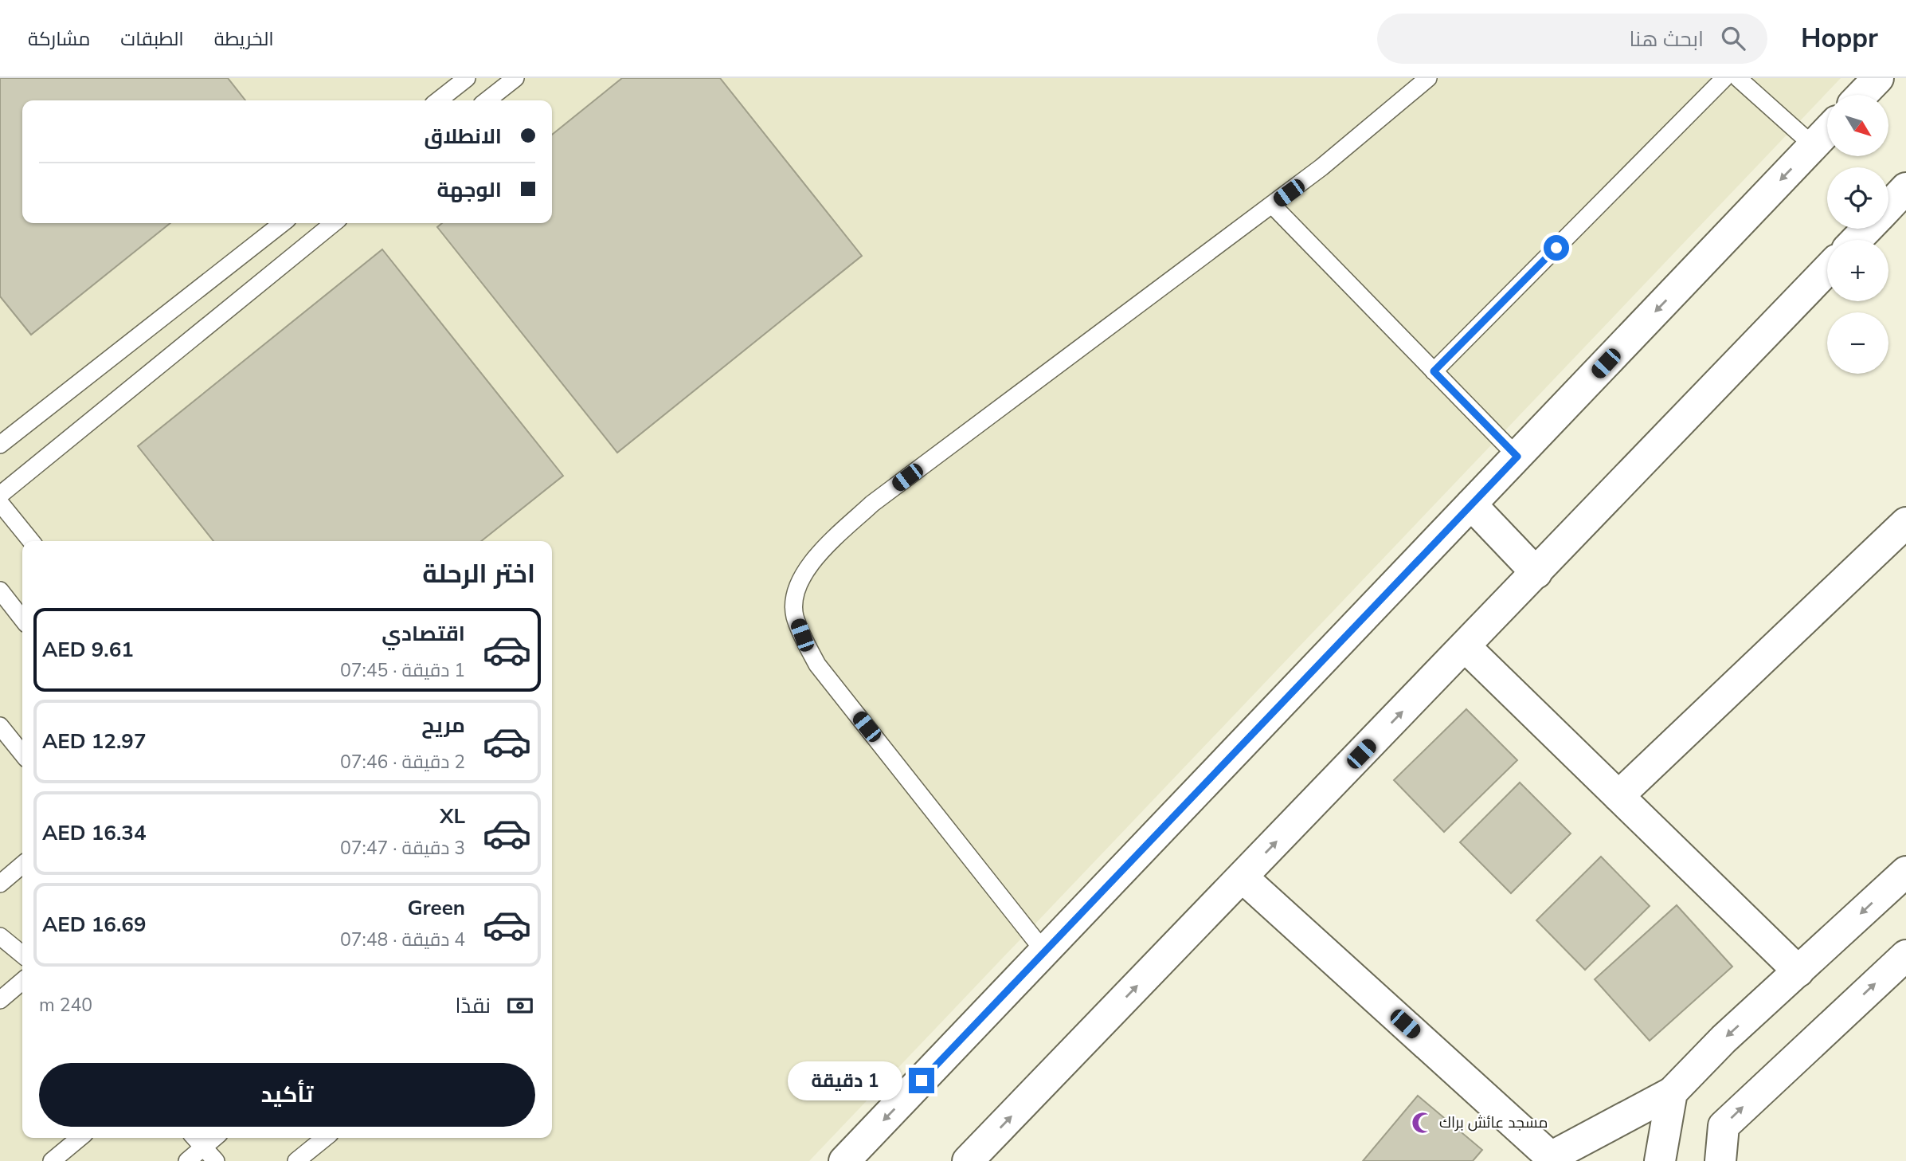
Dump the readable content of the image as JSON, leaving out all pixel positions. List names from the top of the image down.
{
  "places": {
    "mosque": ["مسجد عائش براك"]
  },
  "north": "bottom right",
  "page": {
    "header": "Hoppr",
    "search": "ابحث هنا",
    "nav": ["الخريطة", "الطبقات", "مشاركة"],
    "map_buttons": ["+", "−"],
    "banner": ["الانطلاق", "الوجهة"],
    "heading": "اختر الرحلة",
    "list": [
      {
        "name": "اقتصادي",
        "note": "1 دقيقة · 07:45",
        "value": "AED 9.61"
      },
      {
        "name": "مريح",
        "note": "2 دقيقة · 07:46",
        "value": "AED 12.97"
      },
      {
        "name": "XL",
        "note": "3 دقيقة · 07:47",
        "value": "AED 16.34"
      },
      {
        "name": "Green",
        "note": "4 دقيقة · 07:48",
        "value": "AED 16.69"
      }
    ],
    "pay": ["نقدًا", "240 m"],
    "buttons": "تأكيد",
    "bubble": "1 دقيقة"
  }
}
